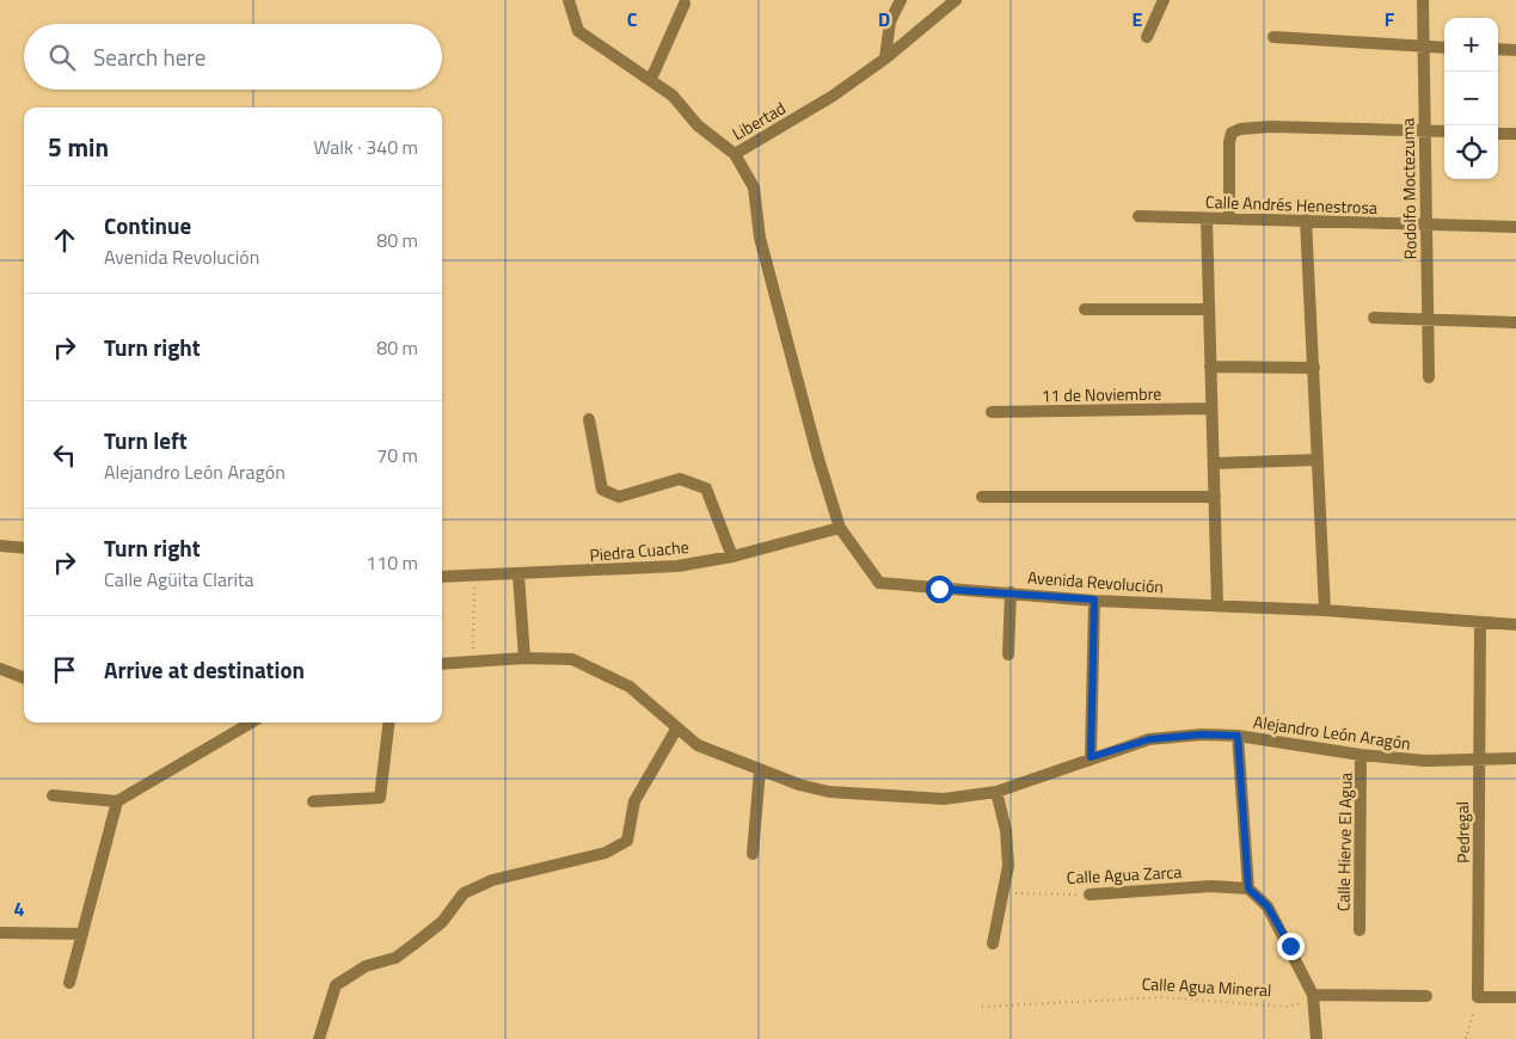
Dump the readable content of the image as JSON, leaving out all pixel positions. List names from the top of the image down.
{
  "streets": {
    "street": [
      "Libertad",
      "Rodolfo Moctezuma",
      "Calle Andrés Henestrosa",
      "11 de Noviembre",
      "Piedra Cuache",
      "Avenida Revolución",
      "Alejandro León Aragón",
      "Pedregal",
      "Calle Hierve El Agua",
      "Calle Agua Zarca"
    ],
    "path": ["Calle Agua Mineral"]
  },
  "crossings": [
    ["Libertad", "Avenida Revolución"],
    ["Rodolfo Moctezuma", "Calle Andrés Henestrosa"],
    ["Piedra Cuache", "Avenida Revolución"],
    ["Avenida Revolución", "Pedregal"],
    ["Alejandro León Aragón", "Pedregal"],
    ["Alejandro León Aragón", "Calle Hierve El Agua"]
  ],
  "page": {
    "map_buttons": ["+", "−"],
    "search": "Search here",
    "heading": ["5 min", "Walk · 340 m"],
    "list": [
      ["Continue", "Avenida Revolución", "80 m"],
      ["Turn right", "80 m"],
      ["Turn left", "Alejandro León Aragón", "70 m"],
      ["Turn right", "Calle Agüita Clarita", "110 m"],
      "Arrive at destination"
    ]
  },
  "grid": {
    "columns": [
      "C",
      "D",
      "E",
      "F"
    ],
    "rows": ["4"]
  }
}
